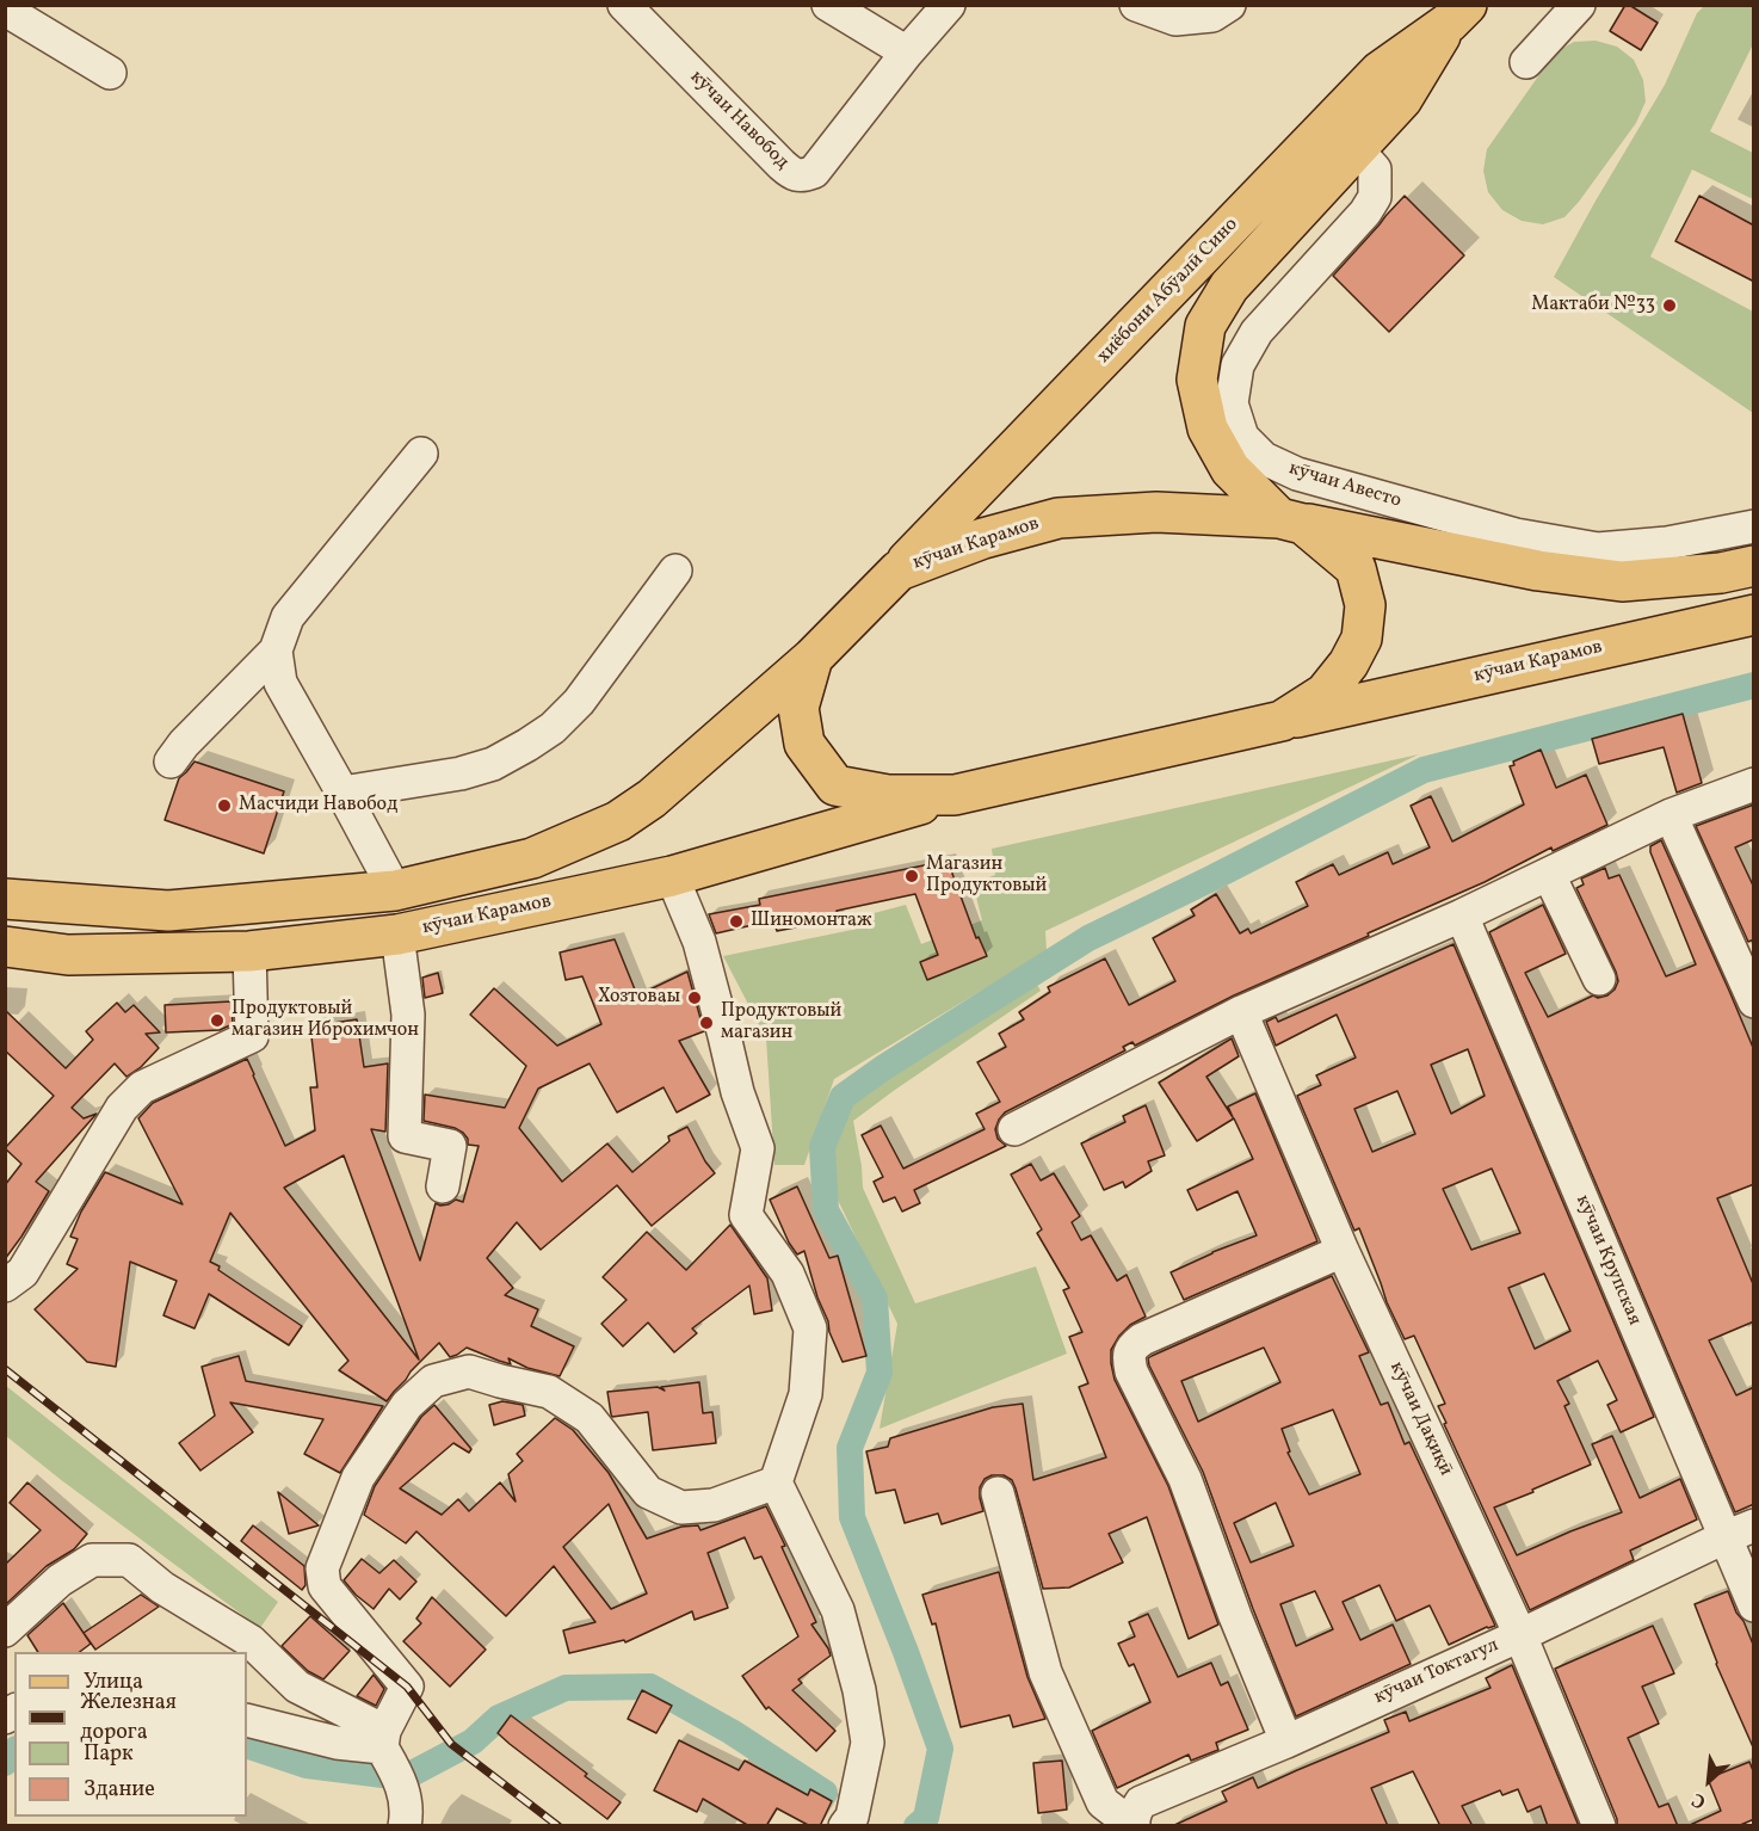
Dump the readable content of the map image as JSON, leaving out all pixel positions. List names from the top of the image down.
{
  "streets": {
    "main road": ["хиёбони Абӯалӣ Сино", "кӯчаи Карамов"],
    "street": [
      "кӯчаи Навобод",
      "кӯчаи Авесто",
      "кӯчаи Крупская",
      "кӯчаи Дақиқӣ",
      "кӯчаи Токтагул"
    ]
  },
  "crossings": [
    ["хиёбони Абӯалӣ Сино", "кӯчаи Авесто"],
    ["хиёбони Абӯалӣ Сино", "кӯчаи Карамов"],
    ["кӯчаи Крупская", "кӯчаи Токтагул"],
    ["кӯчаи Дақиқӣ", "кӯчаи Токтагул"]
  ],
  "places": [
    "Мактаби №33",
    "Масчиди Навобод",
    "Магазин Продуктовый",
    "Шиномонтаж",
    "Хозтоваы",
    "Продуктовый магазин Иброхимчон",
    "Продуктовый магазин"
  ],
  "legend": [
    "Улица",
    "Железная дорога",
    "Парк",
    "Здание"
  ],
  "north": "bottom left"
}
